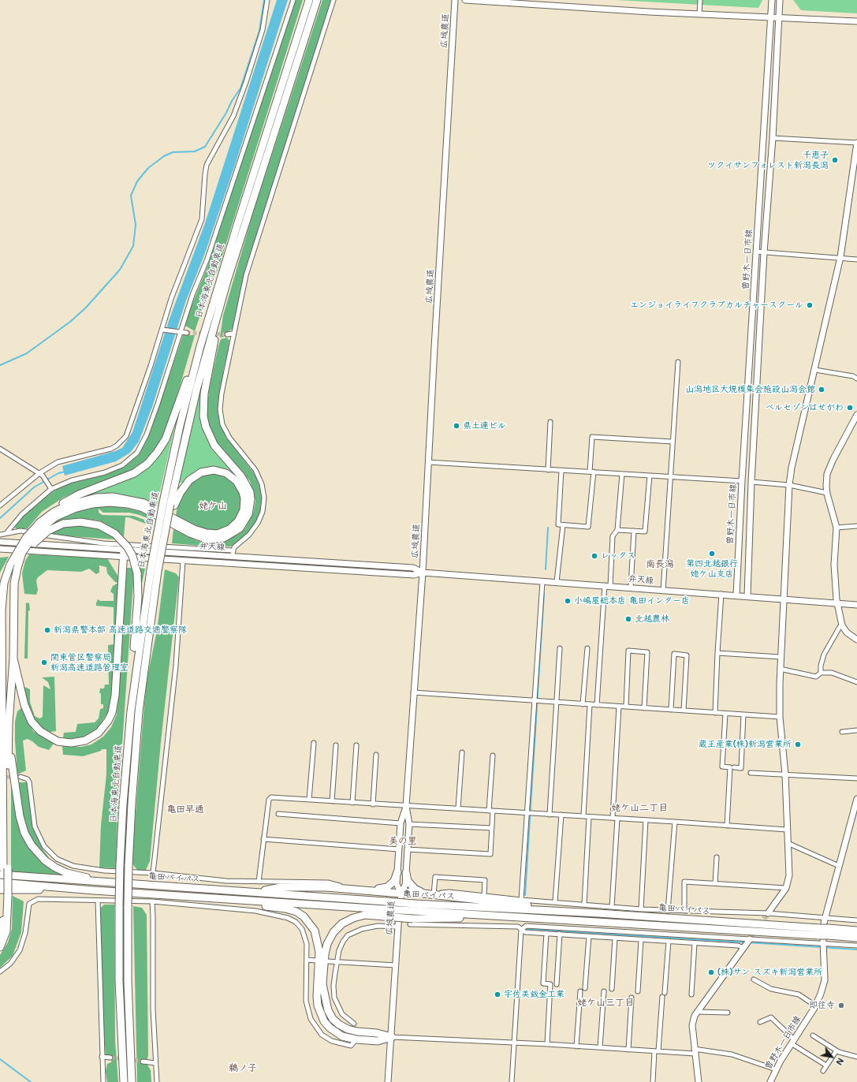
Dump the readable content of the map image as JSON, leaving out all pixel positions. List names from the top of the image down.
{
  "streets": {
    "highway": ["日本海東北自動車道", "亀田バイパス"],
    "street": ["広域農道", "曽野木一日市線", "弁天線"]
  },
  "crossings": [
    ["広域農道", "弁天線"],
    ["曽野木一日市線", "弁天線"],
    ["曽野木一日市線", "亀田バイパス"]
  ],
  "districts": [
    "姥ケ山",
    "南長潟",
    "姥ケ山二丁目",
    "亀田早通",
    "美の里",
    "姥ケ山三丁目",
    "鵜ノ子"
  ],
  "places": [
    "千恵子 ツクイサンフォレスト新潟長潟",
    "エンジョイライフクラブカルチャースクール",
    "山潟地区大規模集会施設山潟会館",
    "ベルセゾンはせがわ",
    "県土連ビル",
    "第四北越銀行 姥ケ山支店",
    "レックス",
    "小嶋屋総本店 亀田インター店",
    "北越農林",
    "新潟県警本部 高速道路交通警察隊",
    "関東管区警察局 新潟高速道路管理室",
    "蔵王産業(株)新潟営業所",
    "(株)サン スズキ新潟営業所",
    "宇佐美鈑金工業",
    "即往寺"
  ],
  "north": "bottom right"
}
